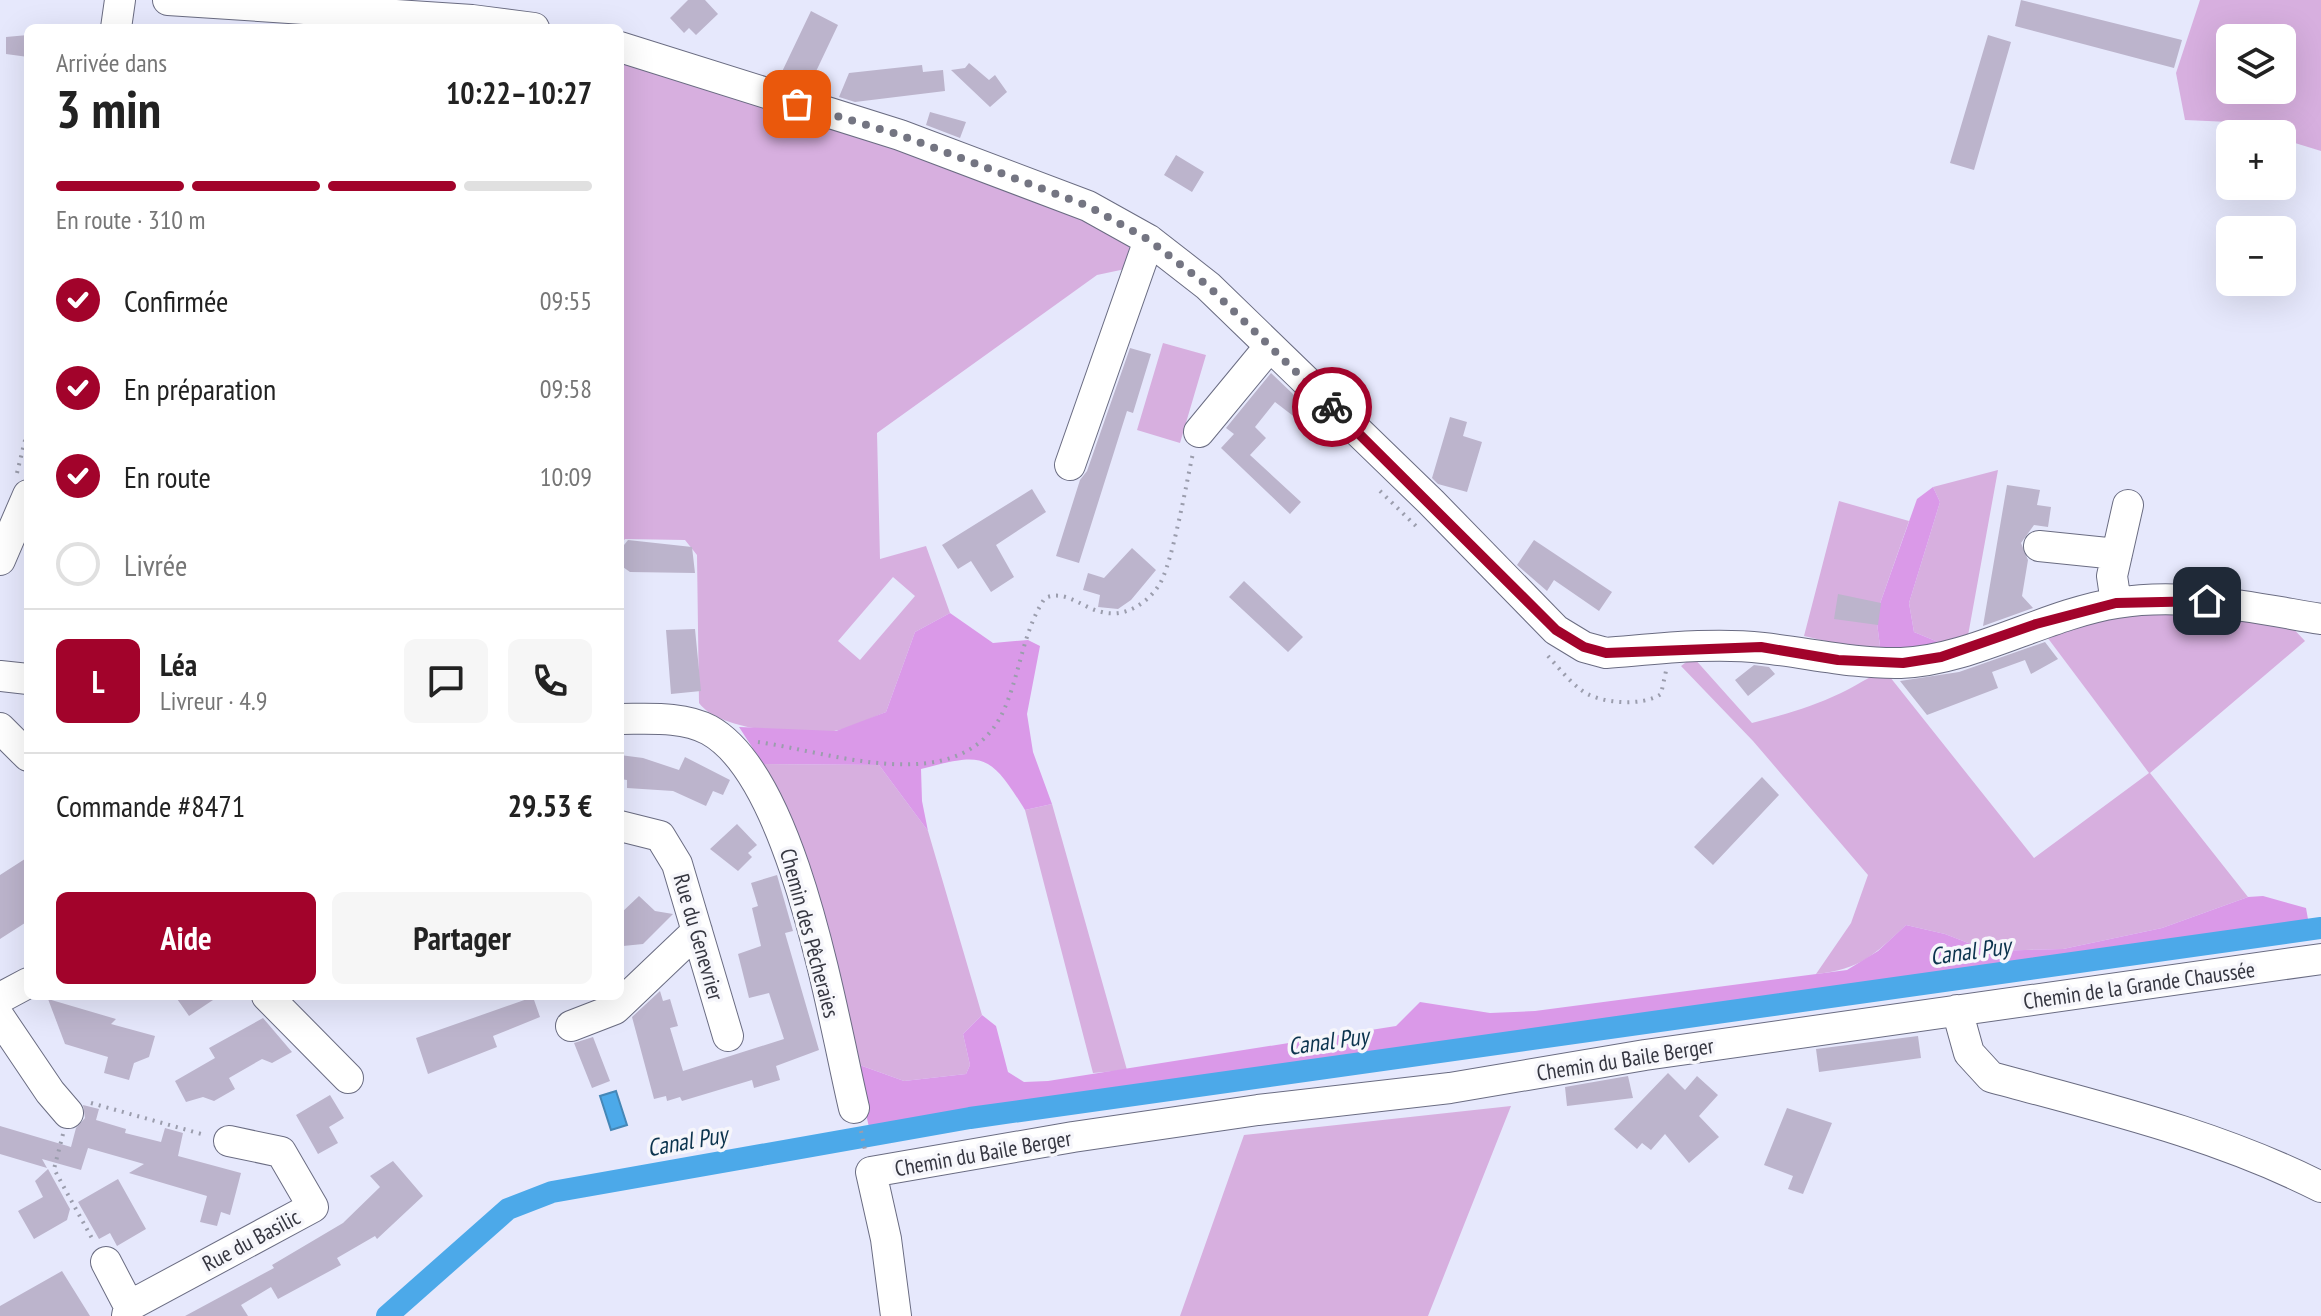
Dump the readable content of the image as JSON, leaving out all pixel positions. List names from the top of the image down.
{
  "streets": {
    "street": [
      "Chemin des Pêcheraies",
      "Rue du Genevrier",
      "Chemin de la Grande Chaussée",
      "Chemin du Baile Berger",
      "Rue du Basilic"
    ]
  },
  "crossings": [
    ["Chemin de la Grande Chaussée", "Chemin du Baile Berger"]
  ],
  "water": ["Canal Puy"],
  "page": {
    "map_buttons": ["+", "−"],
    "heading": ["3 min", "Arrivée dans", "10:22–10:27"],
    "panel": [
      "Léa",
      "Livreur · 4.9",
      "Commande #8471",
      "29.53 €"
    ],
    "bar": "En route · 310 m",
    "list": [
      ["Confirmée", "09:55"],
      ["En préparation", "09:58"],
      ["En route", "10:09"],
      "Livrée"
    ],
    "round": "L",
    "buttons": ["Aide", "Partager"]
  }
}
